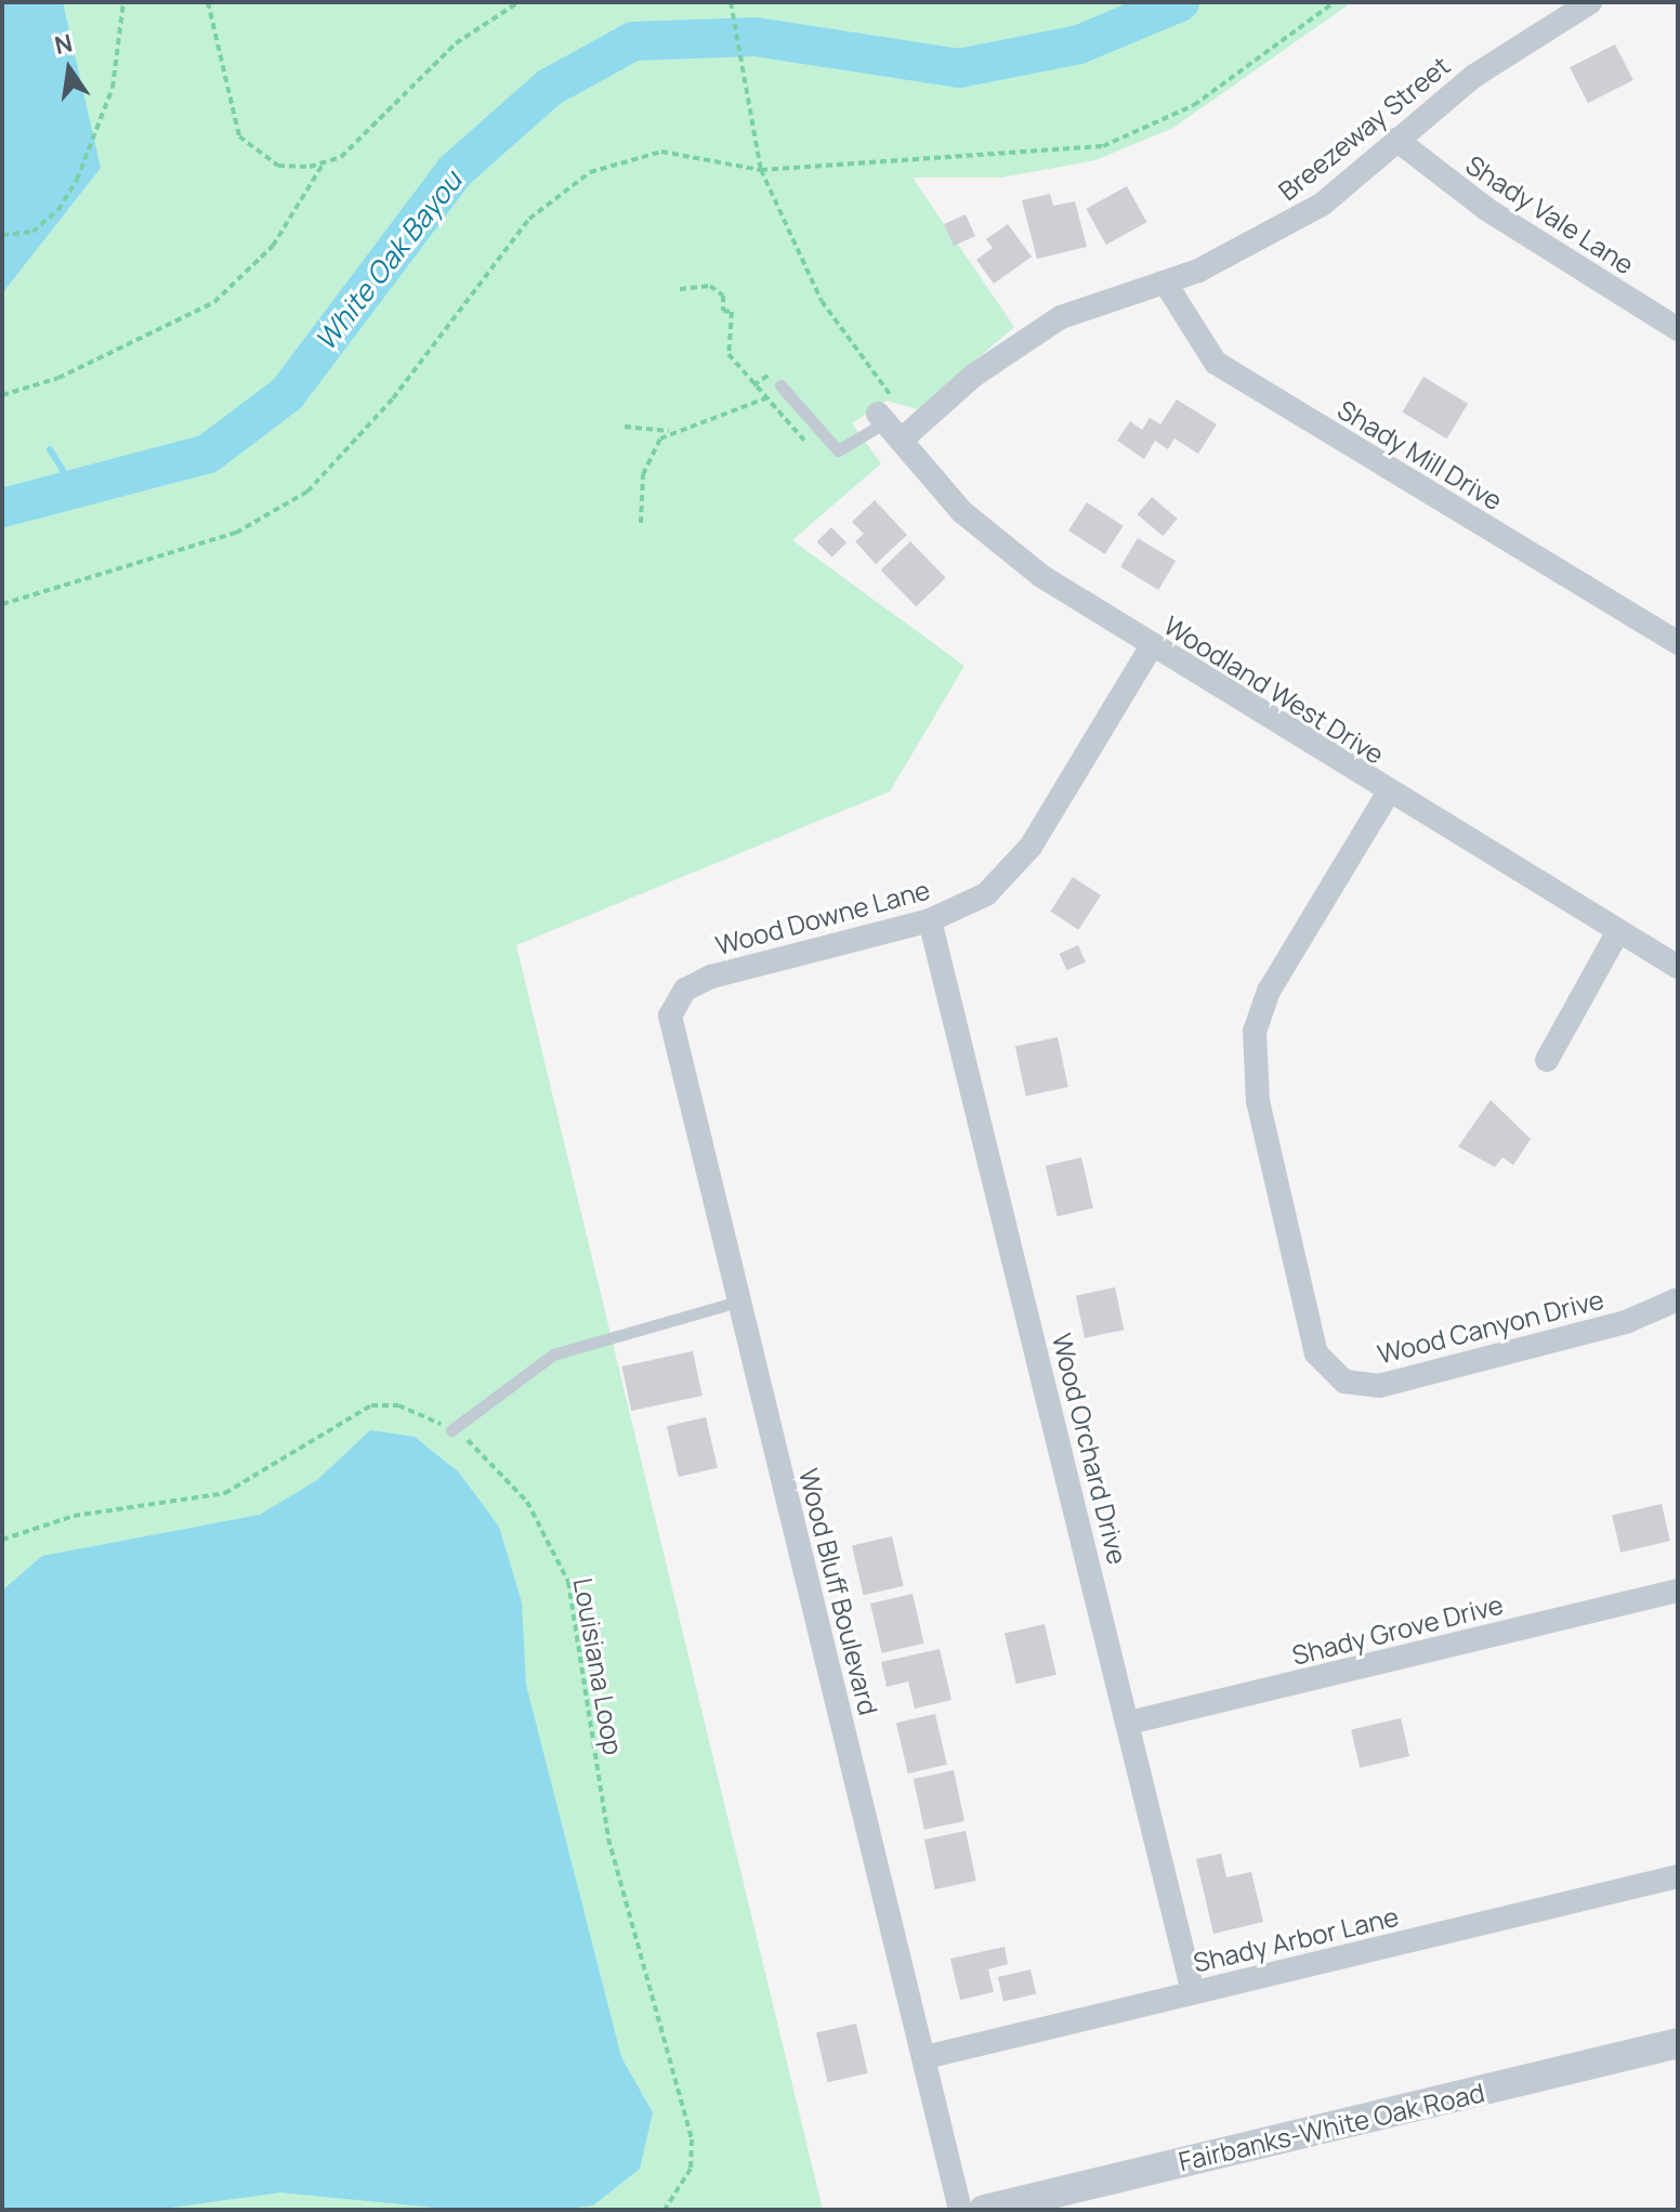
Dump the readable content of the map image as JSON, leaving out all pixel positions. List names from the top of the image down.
{
  "streets": {
    "street": [
      "Breezeway Street",
      "Shady Vale Lane",
      "Shady Mill Drive",
      "Woodland West Drive",
      "Wood Downe Lane",
      "Wood Canyon Drive",
      "Wood Orchard Drive",
      "Wood Bluff Boulevard",
      "Shady Grove Drive",
      "Shady Arbor Lane",
      "Fairbanks-White Oak Road"
    ],
    "path": ["Louisiana Loop"]
  },
  "crossings": [
    ["Breezeway Street", "Shady Vale Lane"],
    ["Breezeway Street", "Shady Mill Drive"],
    ["Breezeway Street", "Woodland West Drive"],
    ["Woodland West Drive", "Wood Downe Lane"],
    ["Woodland West Drive", "Wood Canyon Drive"],
    ["Wood Downe Lane", "Wood Orchard Drive"],
    ["Wood Downe Lane", "Wood Bluff Boulevard"],
    ["Wood Orchard Drive", "Shady Grove Drive"],
    ["Wood Orchard Drive", "Shady Arbor Lane"],
    ["Wood Bluff Boulevard", "Shady Arbor Lane"]
  ],
  "water": ["White Oak Bayou"],
  "north": "top"
}
